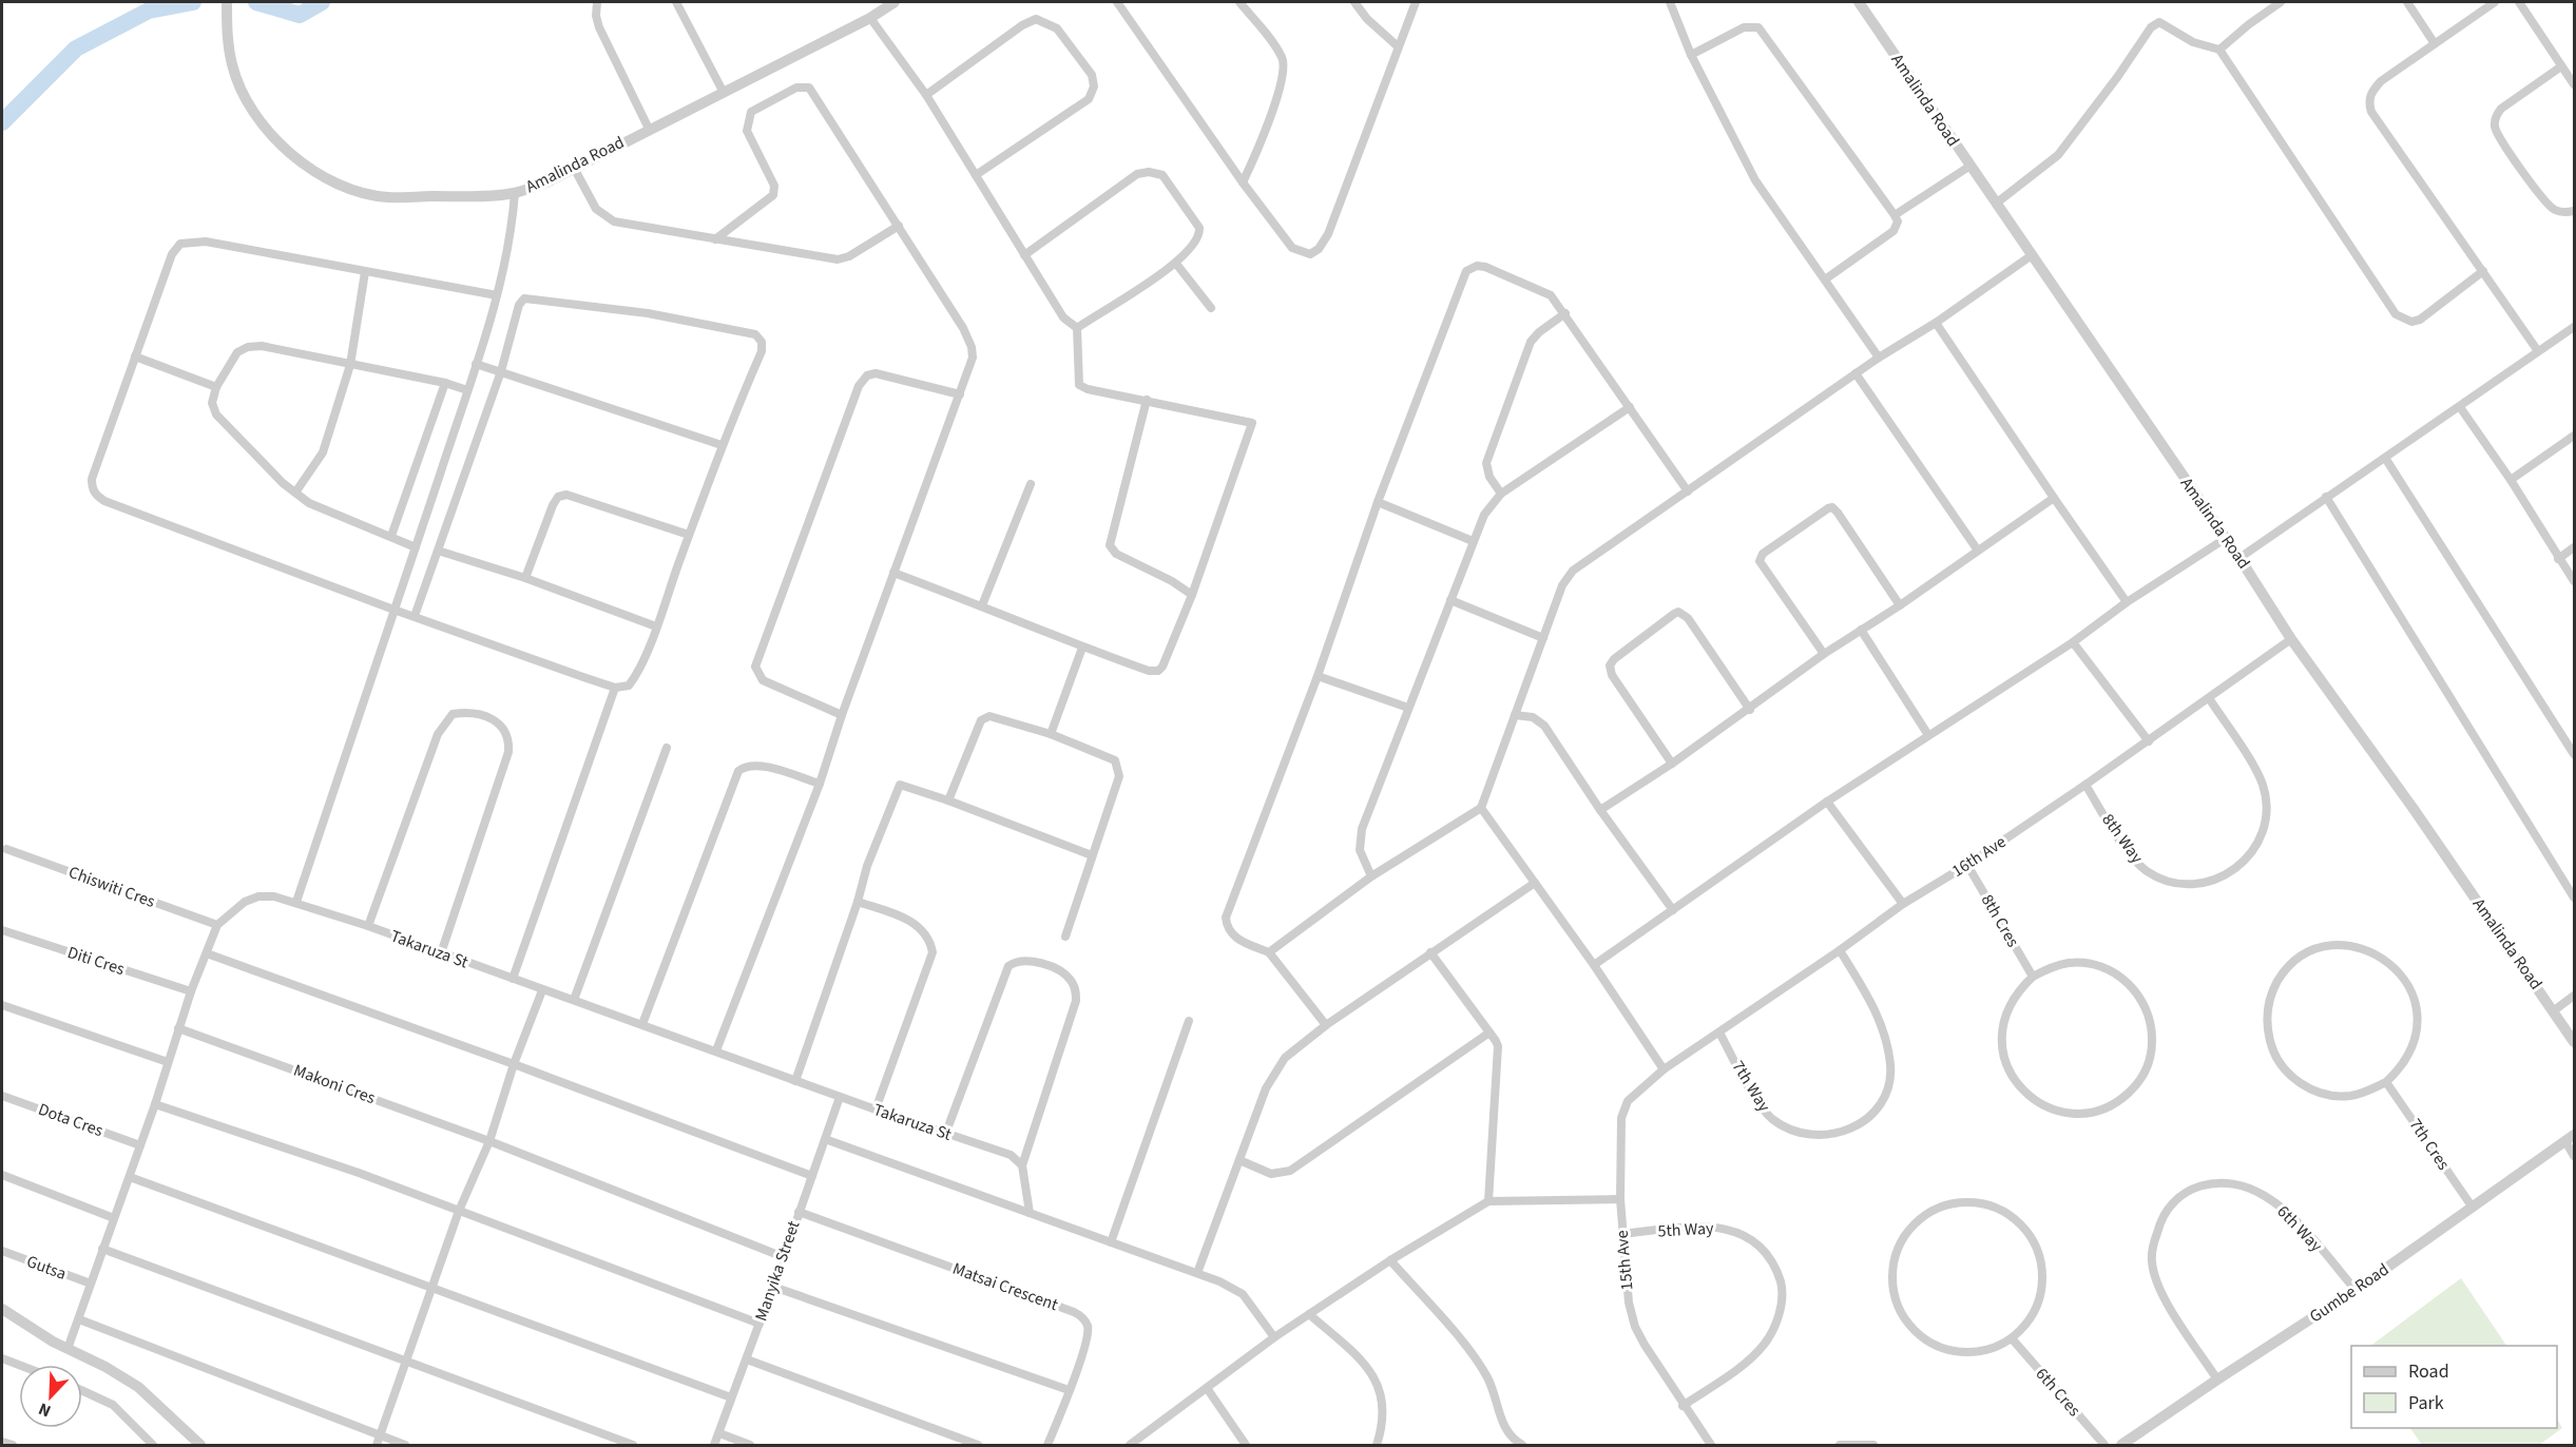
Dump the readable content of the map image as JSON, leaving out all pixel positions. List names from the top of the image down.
{
  "streets": {
    "street": [
      "Amalinda Road",
      "8th Way",
      "16th Ave",
      "Chiswiti Cres",
      "8th Cres",
      "Takaruza St",
      "Diti Cres",
      "Makoni Cres",
      "7th Way",
      "Dota Cres",
      "7th Cres",
      "6th Way",
      "5th Way",
      "15th Ave",
      "Gutsa",
      "Manyika Street",
      "Matsai Crescent",
      "Gumbe Road",
      "6th Cres"
    ]
  },
  "crossings": [
    ["Amalinda Road", "16th Ave"],
    ["8th Way", "16th Ave"],
    ["16th Ave", "8th Cres"],
    ["16th Ave", "7th Way"],
    ["16th Ave", "15th Ave"],
    ["Chiswiti Cres", "Takaruza St"],
    ["Takaruza St", "Diti Cres"],
    ["Takaruza St", "Makoni Cres"],
    ["Takaruza St", "Dota Cres"],
    ["Takaruza St", "Gutsa"],
    ["Takaruza St", "Manyika Street"],
    ["Makoni Cres", "Manyika Street"],
    ["7th Cres", "Gumbe Road"],
    ["6th Way", "Gumbe Road"],
    ["5th Way", "15th Ave"],
    ["Manyika Street", "Matsai Crescent"]
  ],
  "legend": ["Road", "Park"],
  "north": "bottom left"
}
